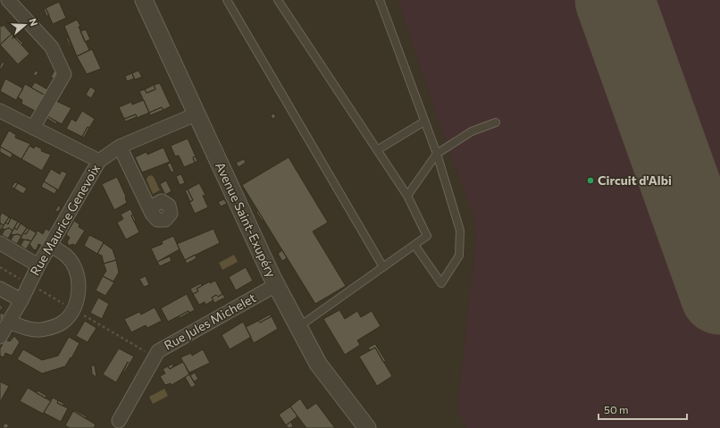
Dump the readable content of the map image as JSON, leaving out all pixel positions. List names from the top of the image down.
{
  "streets": {
    "street": ["Rue Maurice Genevoix", "Avenue Saint-Exupéry", "Rue Jules Michelet"]
  },
  "crossings": [
    ["Rue Maurice Genevoix", "Avenue Saint-Exupéry"],
    ["Avenue Saint-Exupéry", "Rue Jules Michelet"]
  ],
  "places": ["Circuit d'Albi"],
  "scale_bar": "50 m",
  "north": "right"
}
